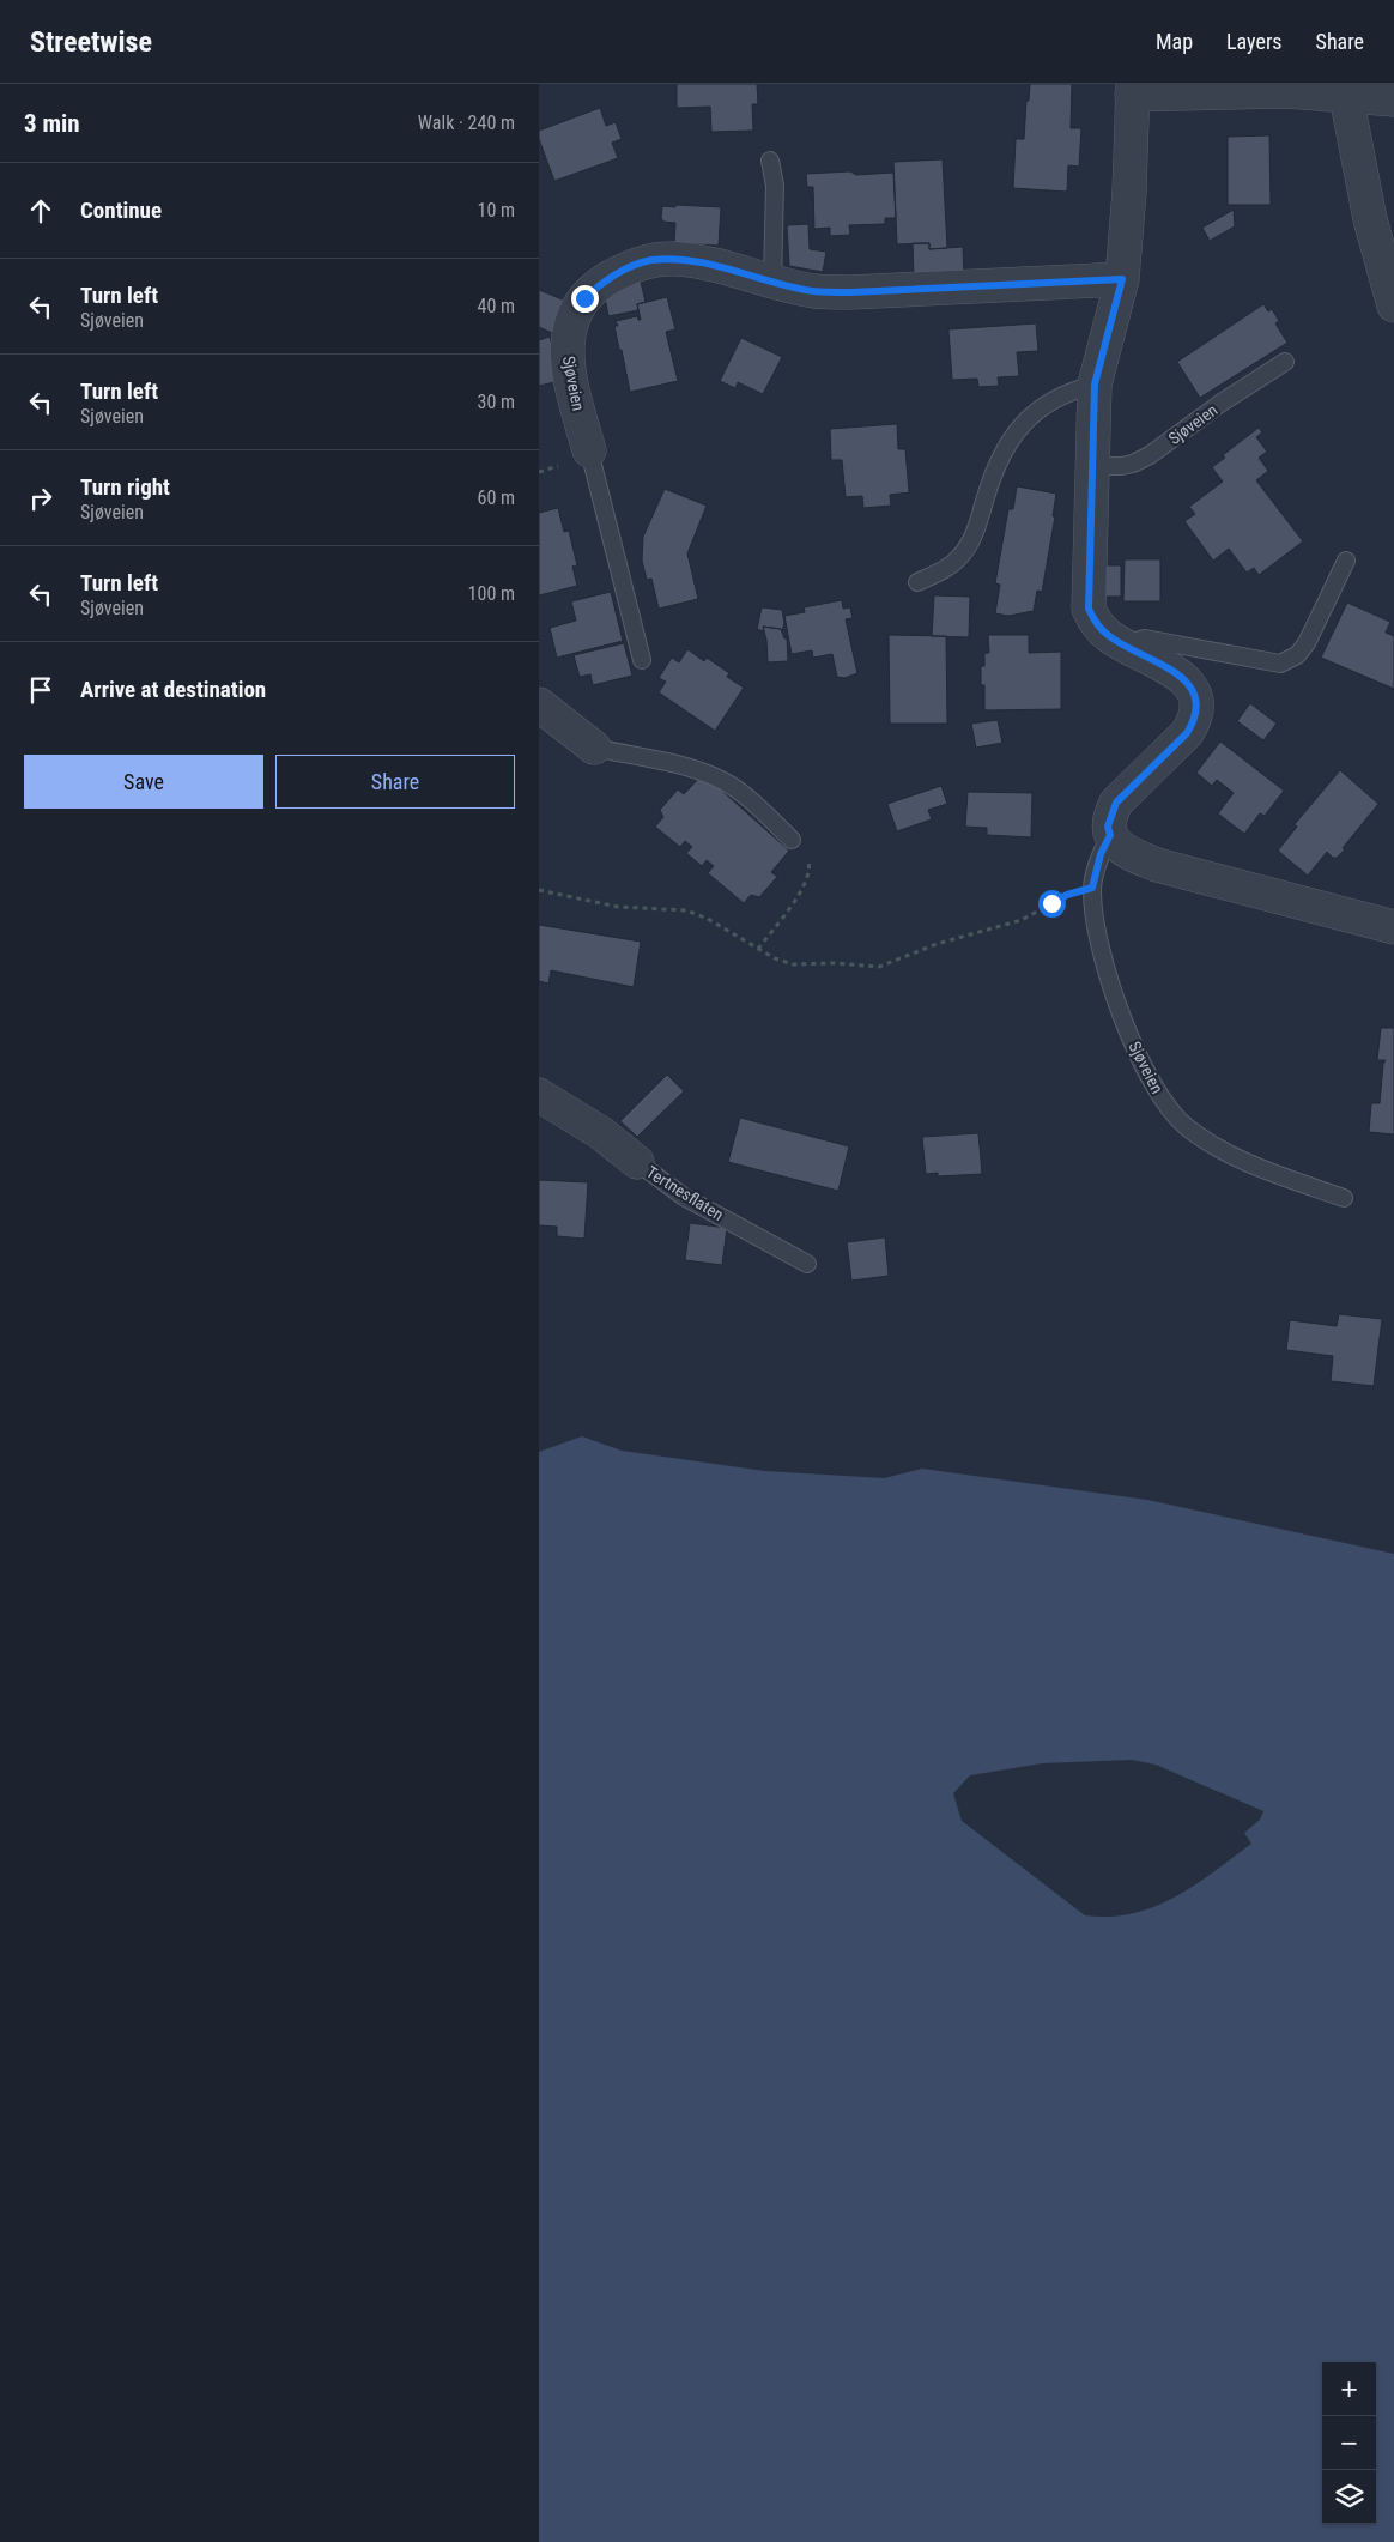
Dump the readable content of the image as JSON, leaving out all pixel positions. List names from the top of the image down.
{
  "streets": {
    "street": ["Sjøveien", "Tertnesflaten"]
  },
  "page": {
    "header": "Streetwise",
    "nav": ["Map", "Layers", "Share"],
    "heading": ["3 min", "Walk · 240 m"],
    "list": [
      ["Continue", "10 m"],
      ["Turn left", "Sjøveien", "40 m"],
      ["Turn left", "Sjøveien", "30 m"],
      ["Turn right", "Sjøveien", "60 m"],
      ["Turn left", "Sjøveien", "100 m"],
      "Arrive at destination"
    ],
    "buttons": ["Save", "Share"],
    "map_buttons": ["+", "−"]
  }
}
